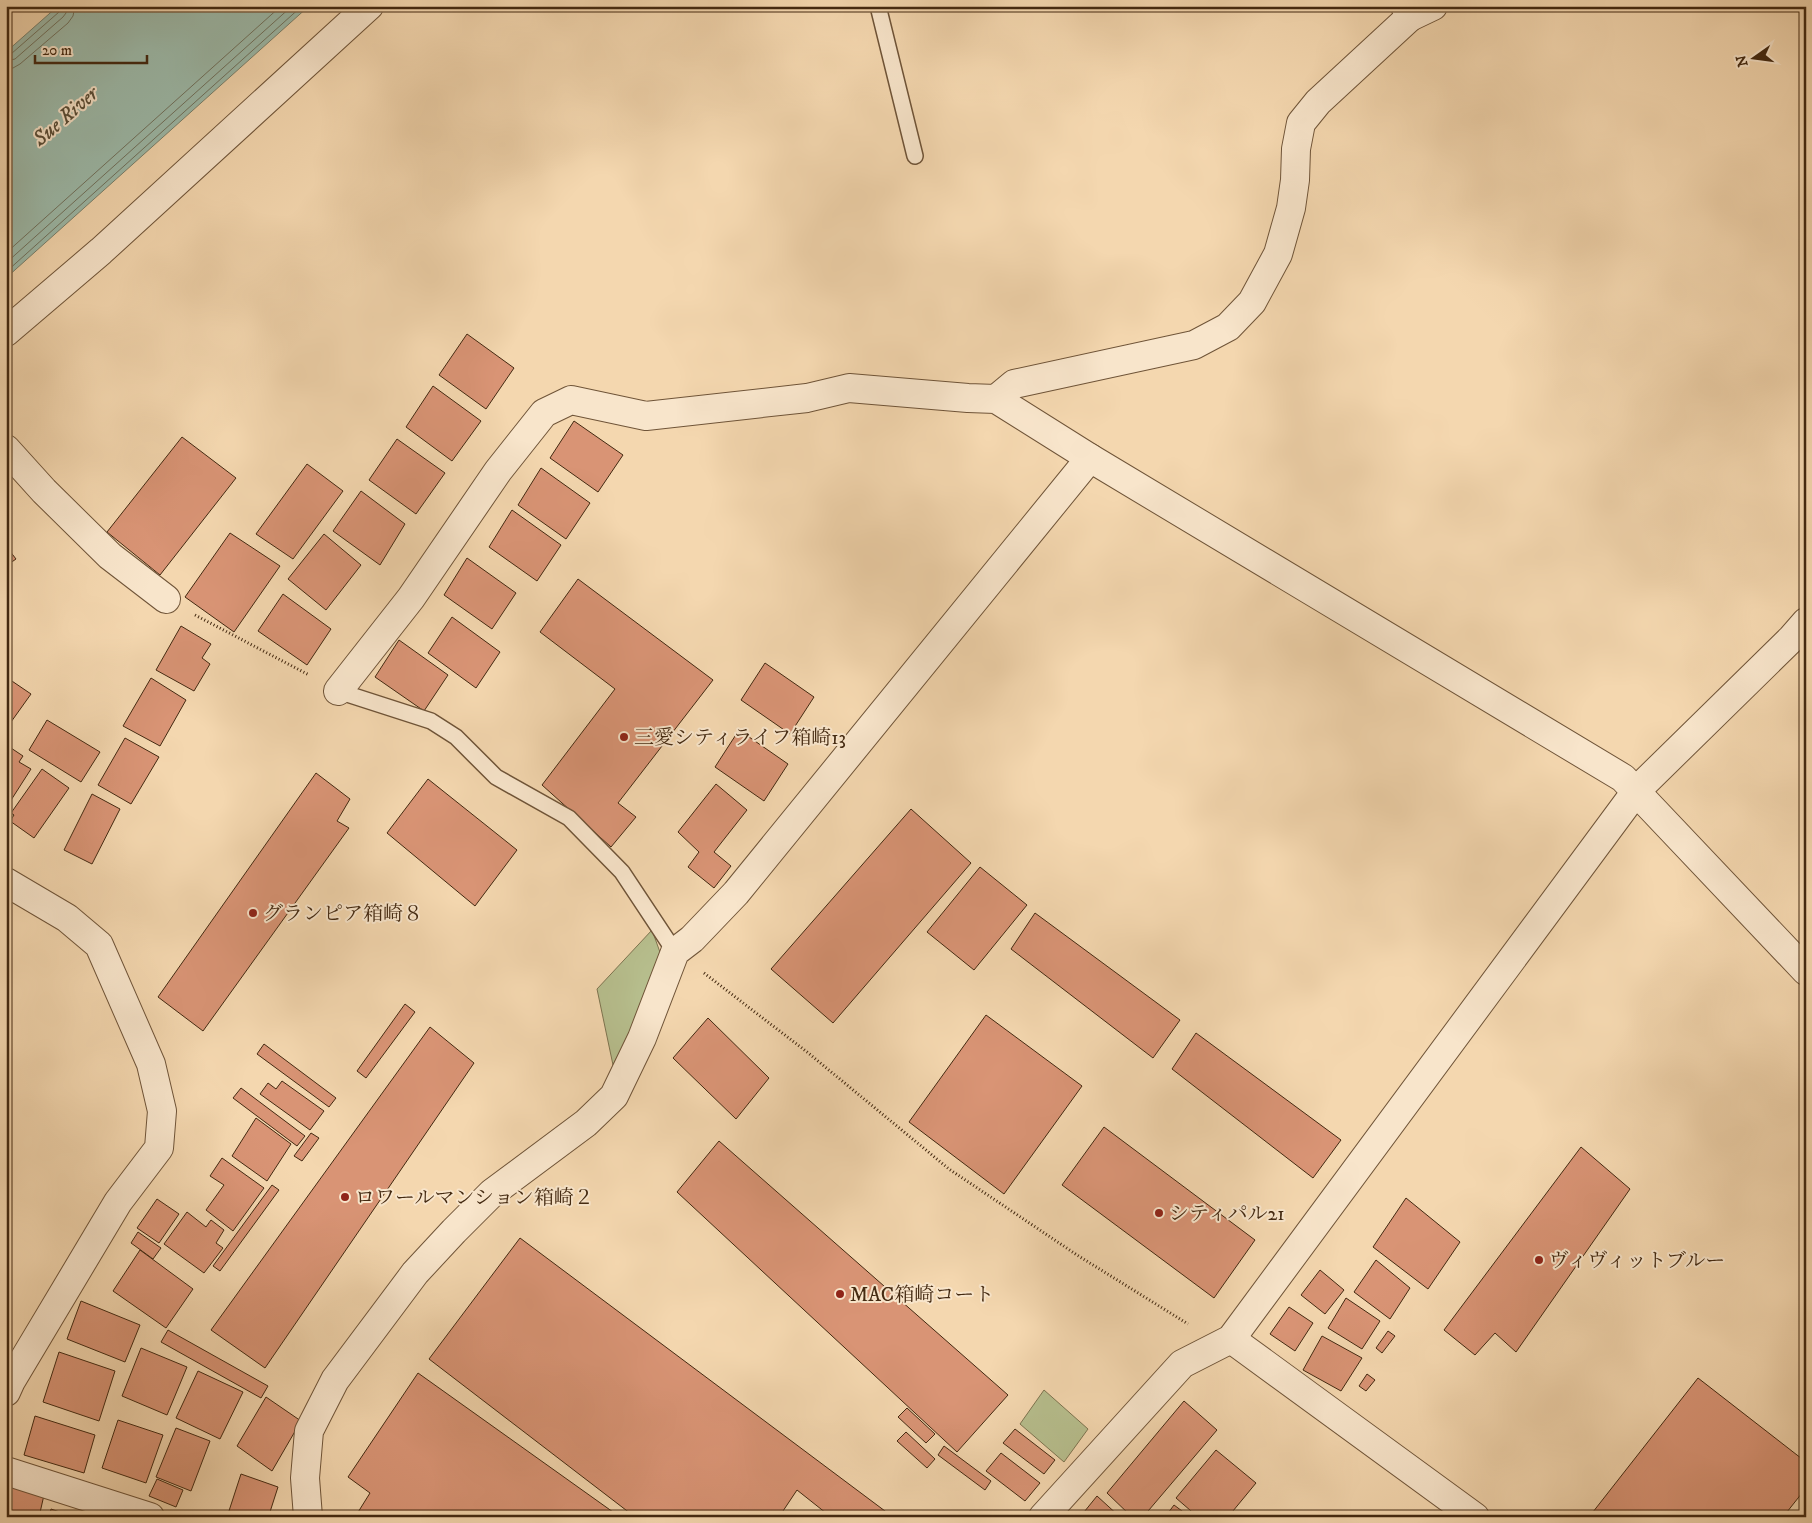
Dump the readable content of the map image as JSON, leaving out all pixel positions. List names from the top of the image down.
{
  "water": ["Sue River"],
  "places": [
    "三愛シティライフ箱崎13",
    "グランピア箱崎８",
    "ロワールマンション箱崎２",
    "シティパル21",
    "ヴィヴィットブルー",
    "MAC箱崎コート"
  ],
  "scale_bar": "20 m",
  "north": "left"
}
